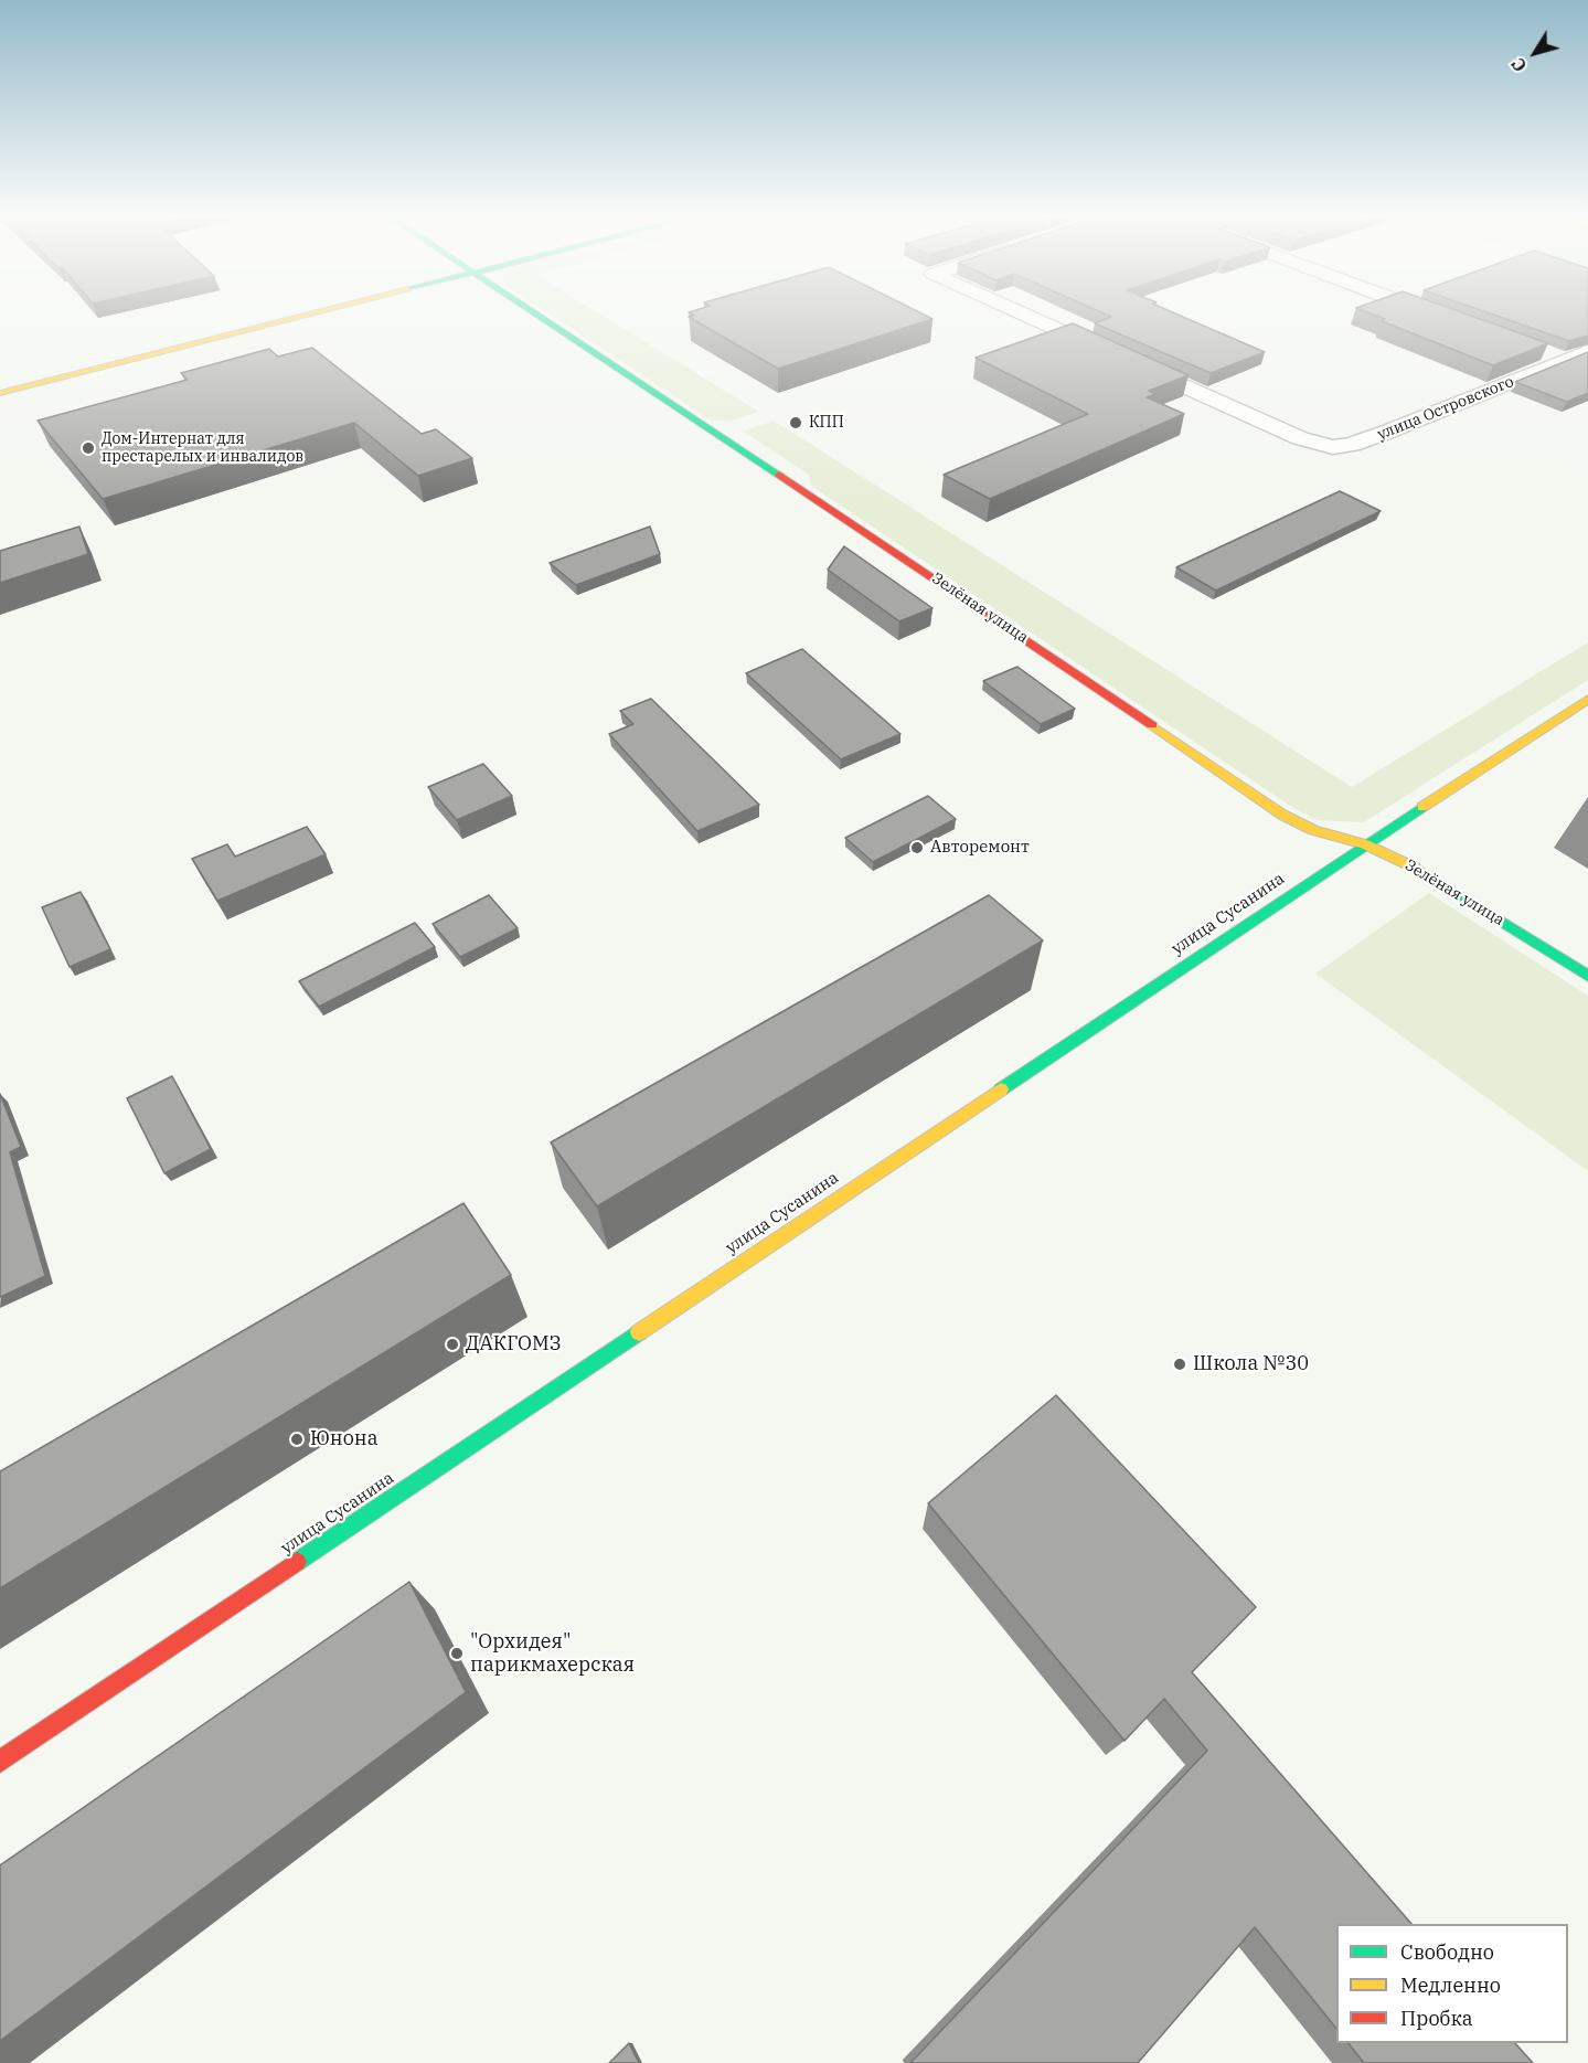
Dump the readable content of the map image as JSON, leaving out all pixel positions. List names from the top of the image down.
{
  "streets": {
    "street": ["улица Островского", "Зелёная улица", "улица Сусанина"]
  },
  "crossings": [
    ["Зелёная улица", "улица Сусанина"]
  ],
  "places": [
    "КПП",
    "Дом-Интернат для престарелых и инвалидов",
    "Авторемонт",
    "ДАКГОМЗ",
    "Школа №30",
    "Юнона",
    "\"Орхидея\" парикмахерская"
  ],
  "legend": ["Свободно", "Медленно", "Пробка"],
  "north": "bottom left"
}
